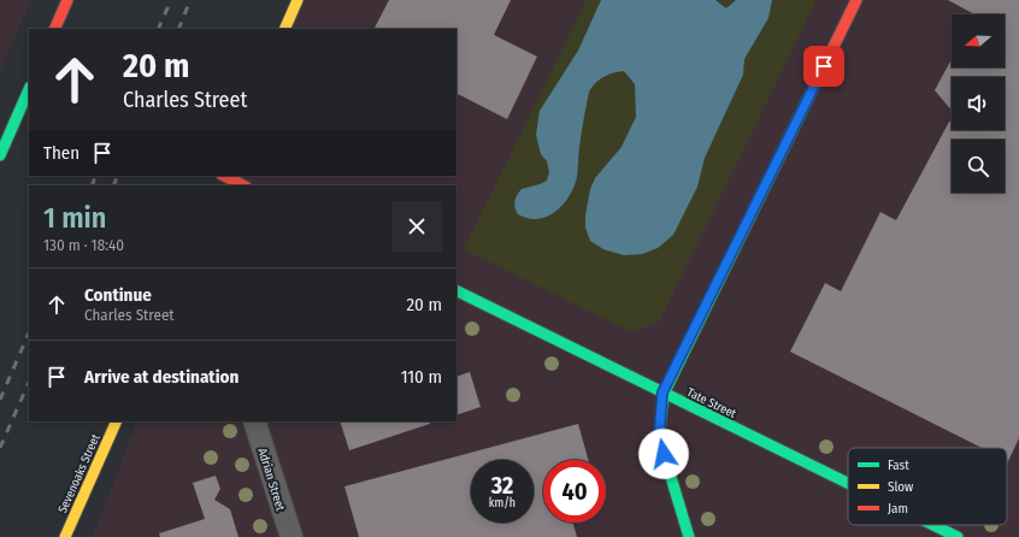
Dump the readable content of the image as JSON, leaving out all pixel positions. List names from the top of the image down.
{
  "streets": {
    "street": ["Tate Street", "Sevenoaks Street", "Adrian Street"]
  },
  "legend": ["Fast", "Slow", "Jam"],
  "north": "left",
  "page": {
    "turn": ["20 m", "Charles Street"],
    "then": "Then",
    "heading": ["1 min", "130 m · 18:40"],
    "list": [
      {
        "name": "Continue",
        "note": "Charles Street",
        "value": "20 m"
      },
      {
        "name": "Arrive at destination",
        "value": "110 m"
      }
    ],
    "speed": "32 km/h",
    "limit": "40"
  }
}
